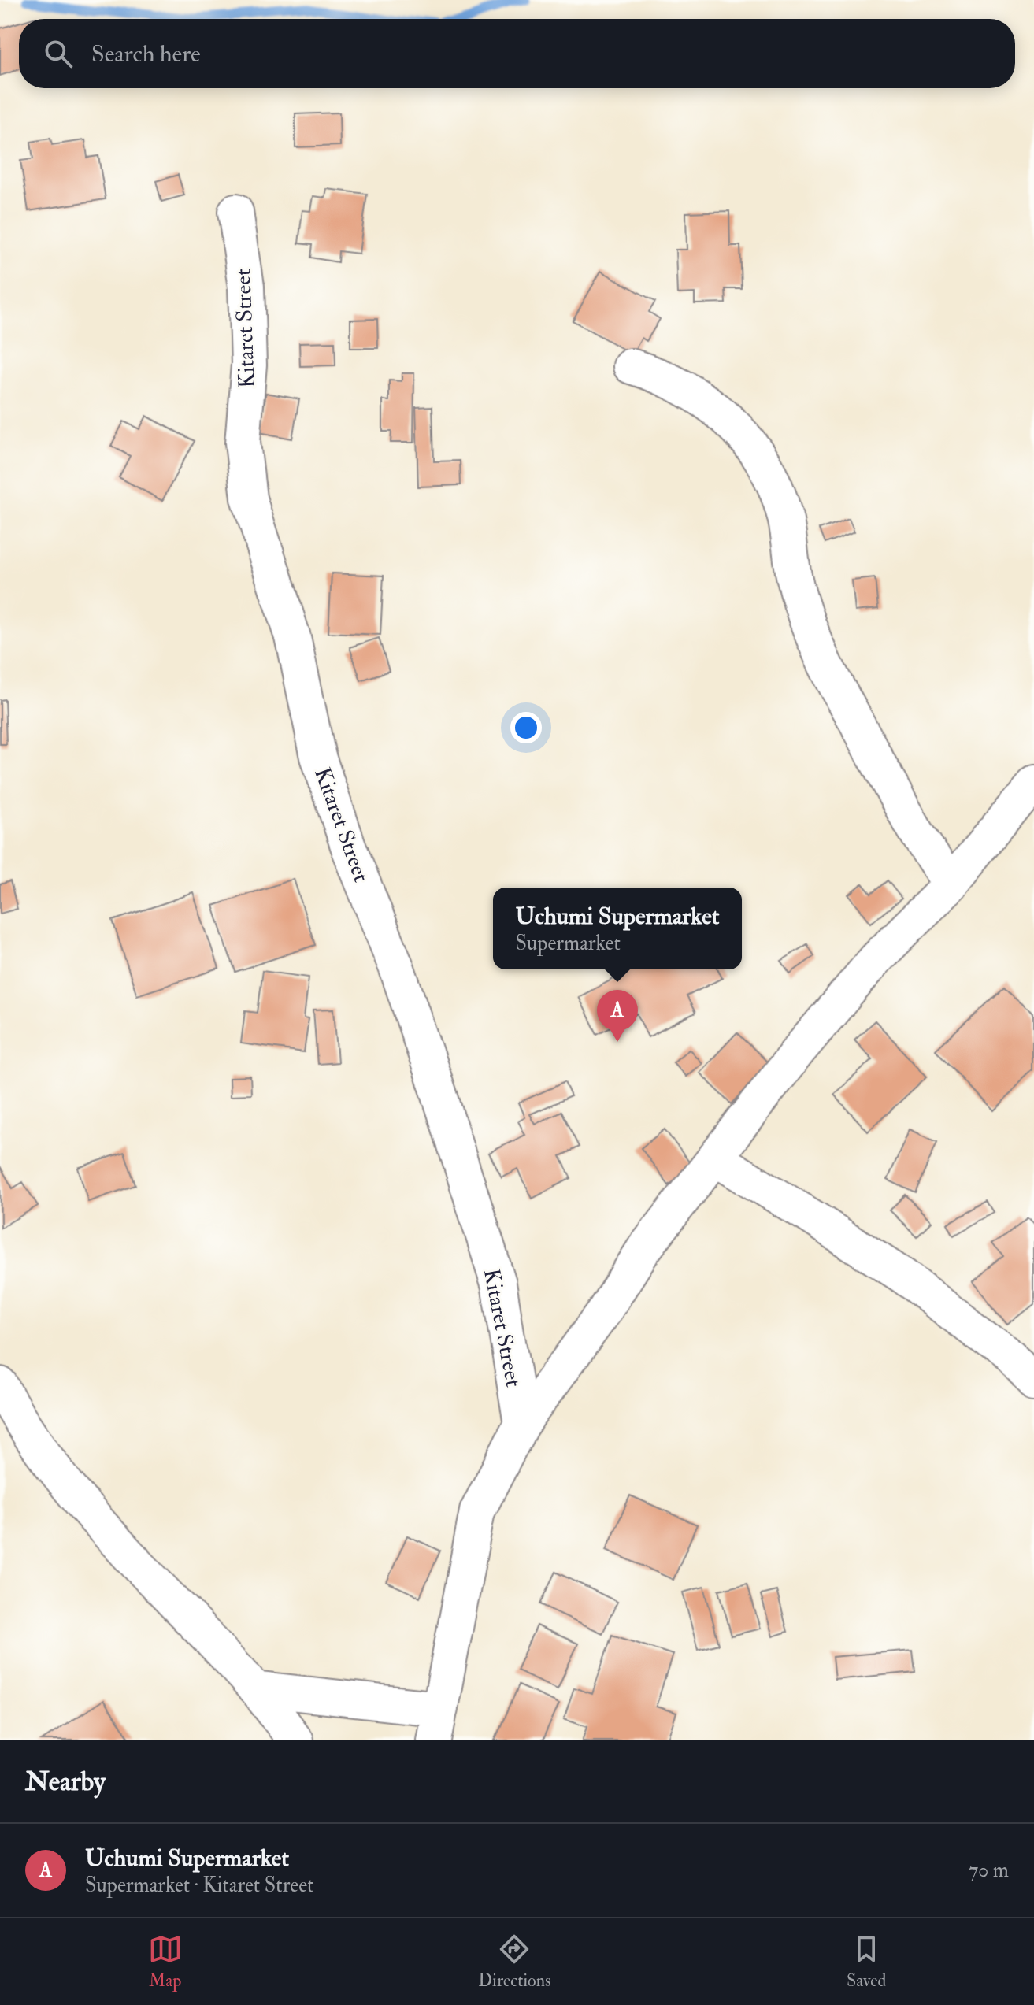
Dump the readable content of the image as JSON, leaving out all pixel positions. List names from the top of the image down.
{
  "streets": {
    "street": ["Kitaret Street"]
  },
  "page": {
    "search": "Search here",
    "popup": ["Uchumi Supermarket", "Supermarket"],
    "pins": "A",
    "heading": "Nearby",
    "list": [
      {
        "mark": "A",
        "name": "Uchumi Supermarket",
        "note": "Supermarket · Kitaret Street",
        "value": "70 m"
      }
    ],
    "nav": ["Map", "Directions", "Saved"]
  }
}
